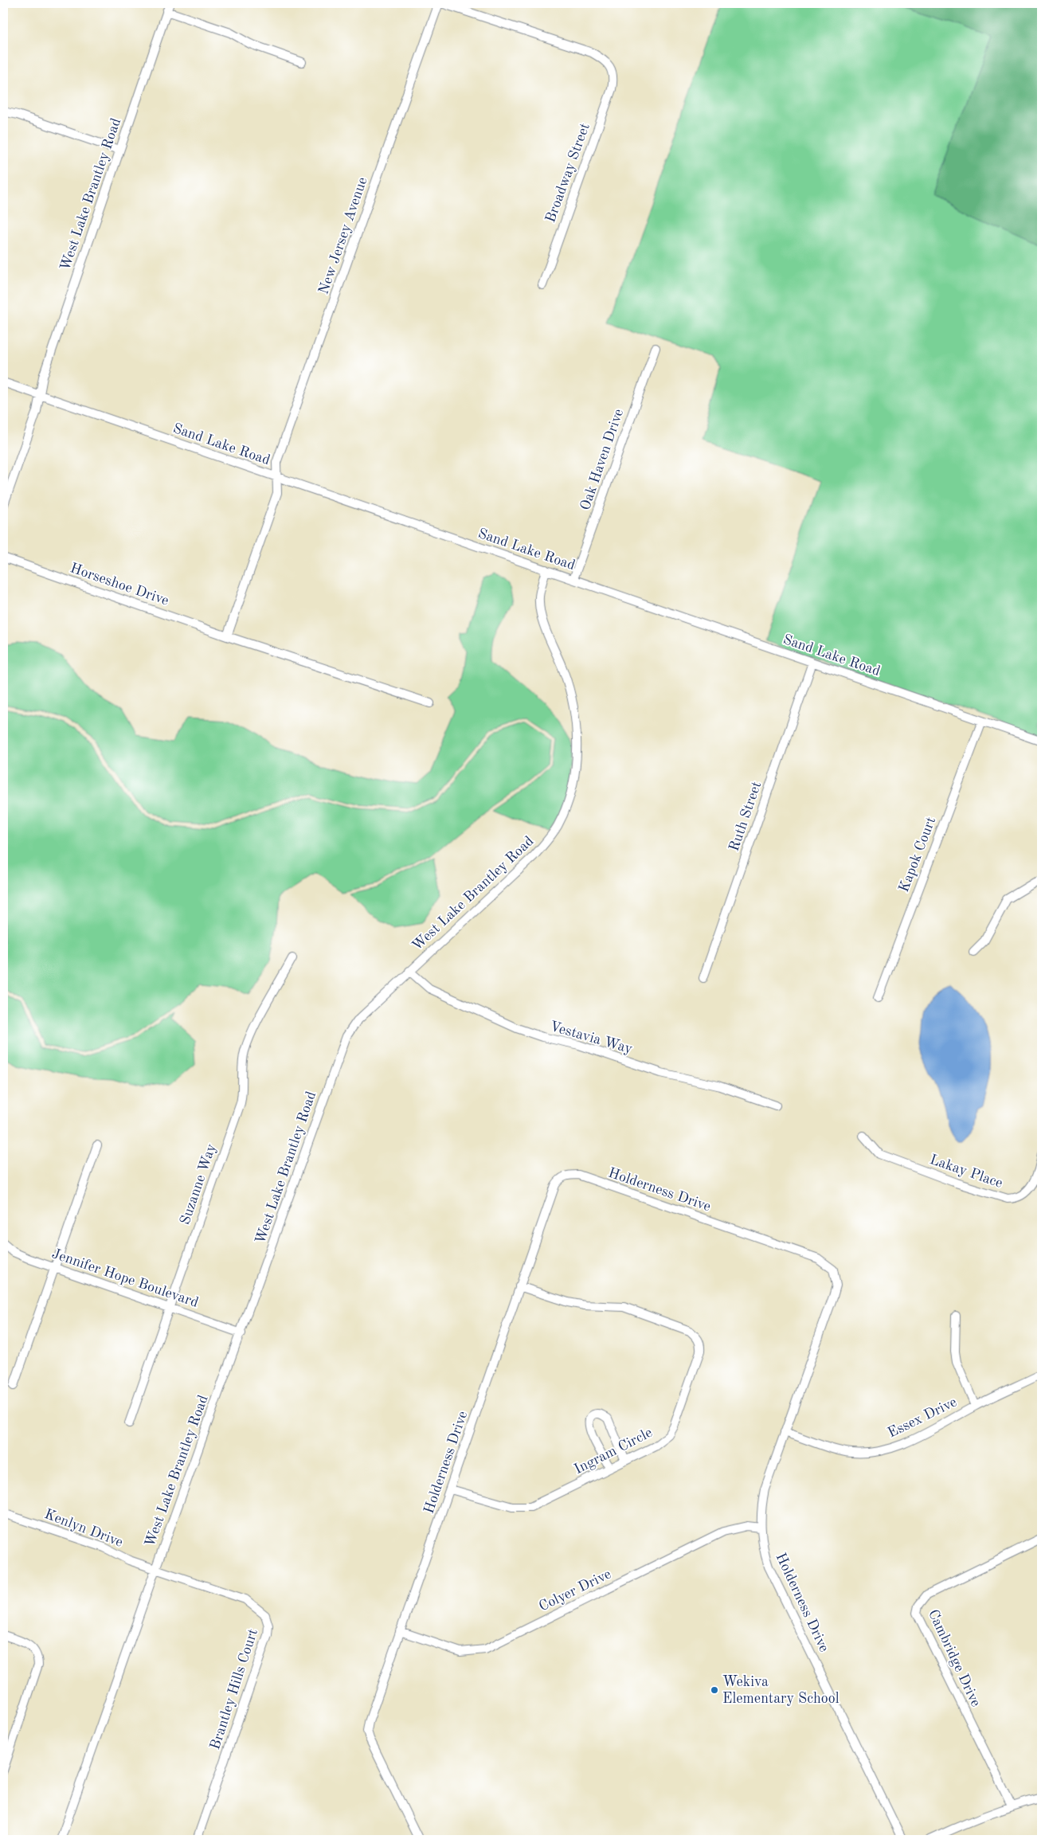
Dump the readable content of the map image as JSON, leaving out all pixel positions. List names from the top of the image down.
{
  "streets": {
    "street": [
      "Broadway Street",
      "West Lake Brantley Road",
      "New Jersey Avenue",
      "Sand Lake Road",
      "Oak Haven Drive",
      "Horseshoe Drive",
      "Ruth Street",
      "Kapok Court",
      "Vestavia Way",
      "Lakay Place",
      "Suzanne Way",
      "Holderness Drive",
      "Jennifer Hope Boulevard",
      "Essex Drive",
      "Ingram Circle",
      "Kenlyn Drive",
      "Colyer Drive",
      "Cambridge Drive",
      "Brantley Hills Court"
    ]
  },
  "crossings": [
    ["Broadway Street", "New Jersey Avenue"],
    ["West Lake Brantley Road", "Sand Lake Road"],
    ["West Lake Brantley Road", "Vestavia Way"],
    ["West Lake Brantley Road", "Jennifer Hope Boulevard"],
    ["West Lake Brantley Road", "Kenlyn Drive"],
    ["West Lake Brantley Road", "Brantley Hills Court"],
    ["New Jersey Avenue", "Sand Lake Road"],
    ["Sand Lake Road", "Oak Haven Drive"],
    ["Sand Lake Road", "Ruth Street"],
    ["Sand Lake Road", "Kapok Court"],
    ["Suzanne Way", "Jennifer Hope Boulevard"],
    ["Holderness Drive", "Essex Drive"],
    ["Holderness Drive", "Ingram Circle"],
    ["Holderness Drive", "Colyer Drive"],
    ["Kenlyn Drive", "Brantley Hills Court"]
  ],
  "places": ["Wekiva Elementary School"]
}
